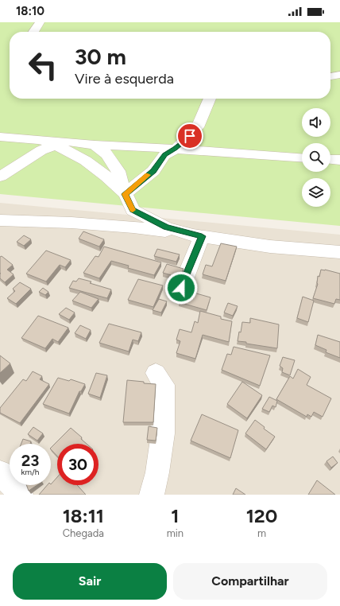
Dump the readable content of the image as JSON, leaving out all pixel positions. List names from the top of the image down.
{
  "page": {
    "status": "18:10",
    "turn": ["30 m", "Vire à esquerda"],
    "speed": "23 km/h",
    "limit": "30",
    "eta": [
      "18:11",
      "Chegada",
      "1",
      "min",
      "120",
      "m"
    ],
    "buttons": ["Sair", "Compartilhar"]
  }
}
